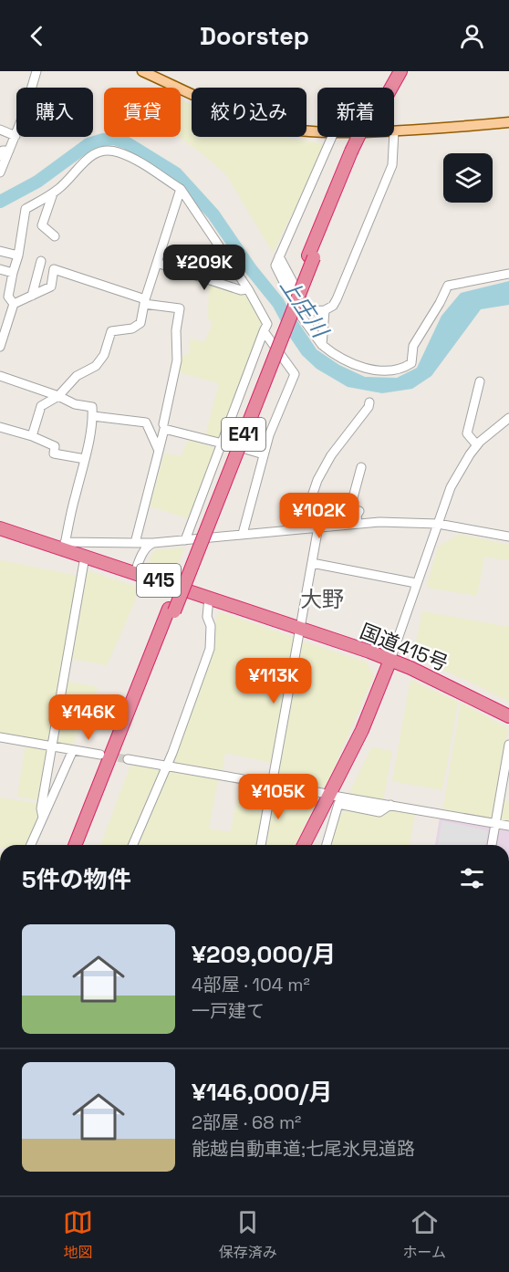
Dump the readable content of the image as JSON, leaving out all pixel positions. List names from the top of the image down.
{
  "streets": {
    "highway": ["E41", "415", "国道415号"]
  },
  "districts": ["大野"],
  "water": ["上庄川"],
  "page": {
    "header": "Doorstep",
    "chip": [
      "購入",
      "賃貸",
      "絞り込み",
      "新着"
    ],
    "price": [
      "¥209K",
      "¥102K",
      "¥113K",
      "¥146K",
      "¥105K"
    ],
    "heading": "5件の物件",
    "list": [
      {
        "name": "¥209,000/月",
        "note": "4部屋 · 104 m² · 一戸建て"
      },
      {
        "name": "¥146,000/月",
        "note": "2部屋 · 68 m² · 能越自動車道;七尾氷見道路"
      }
    ],
    "tabs": ["地図", "保存済み", "ホーム"]
  }
}
